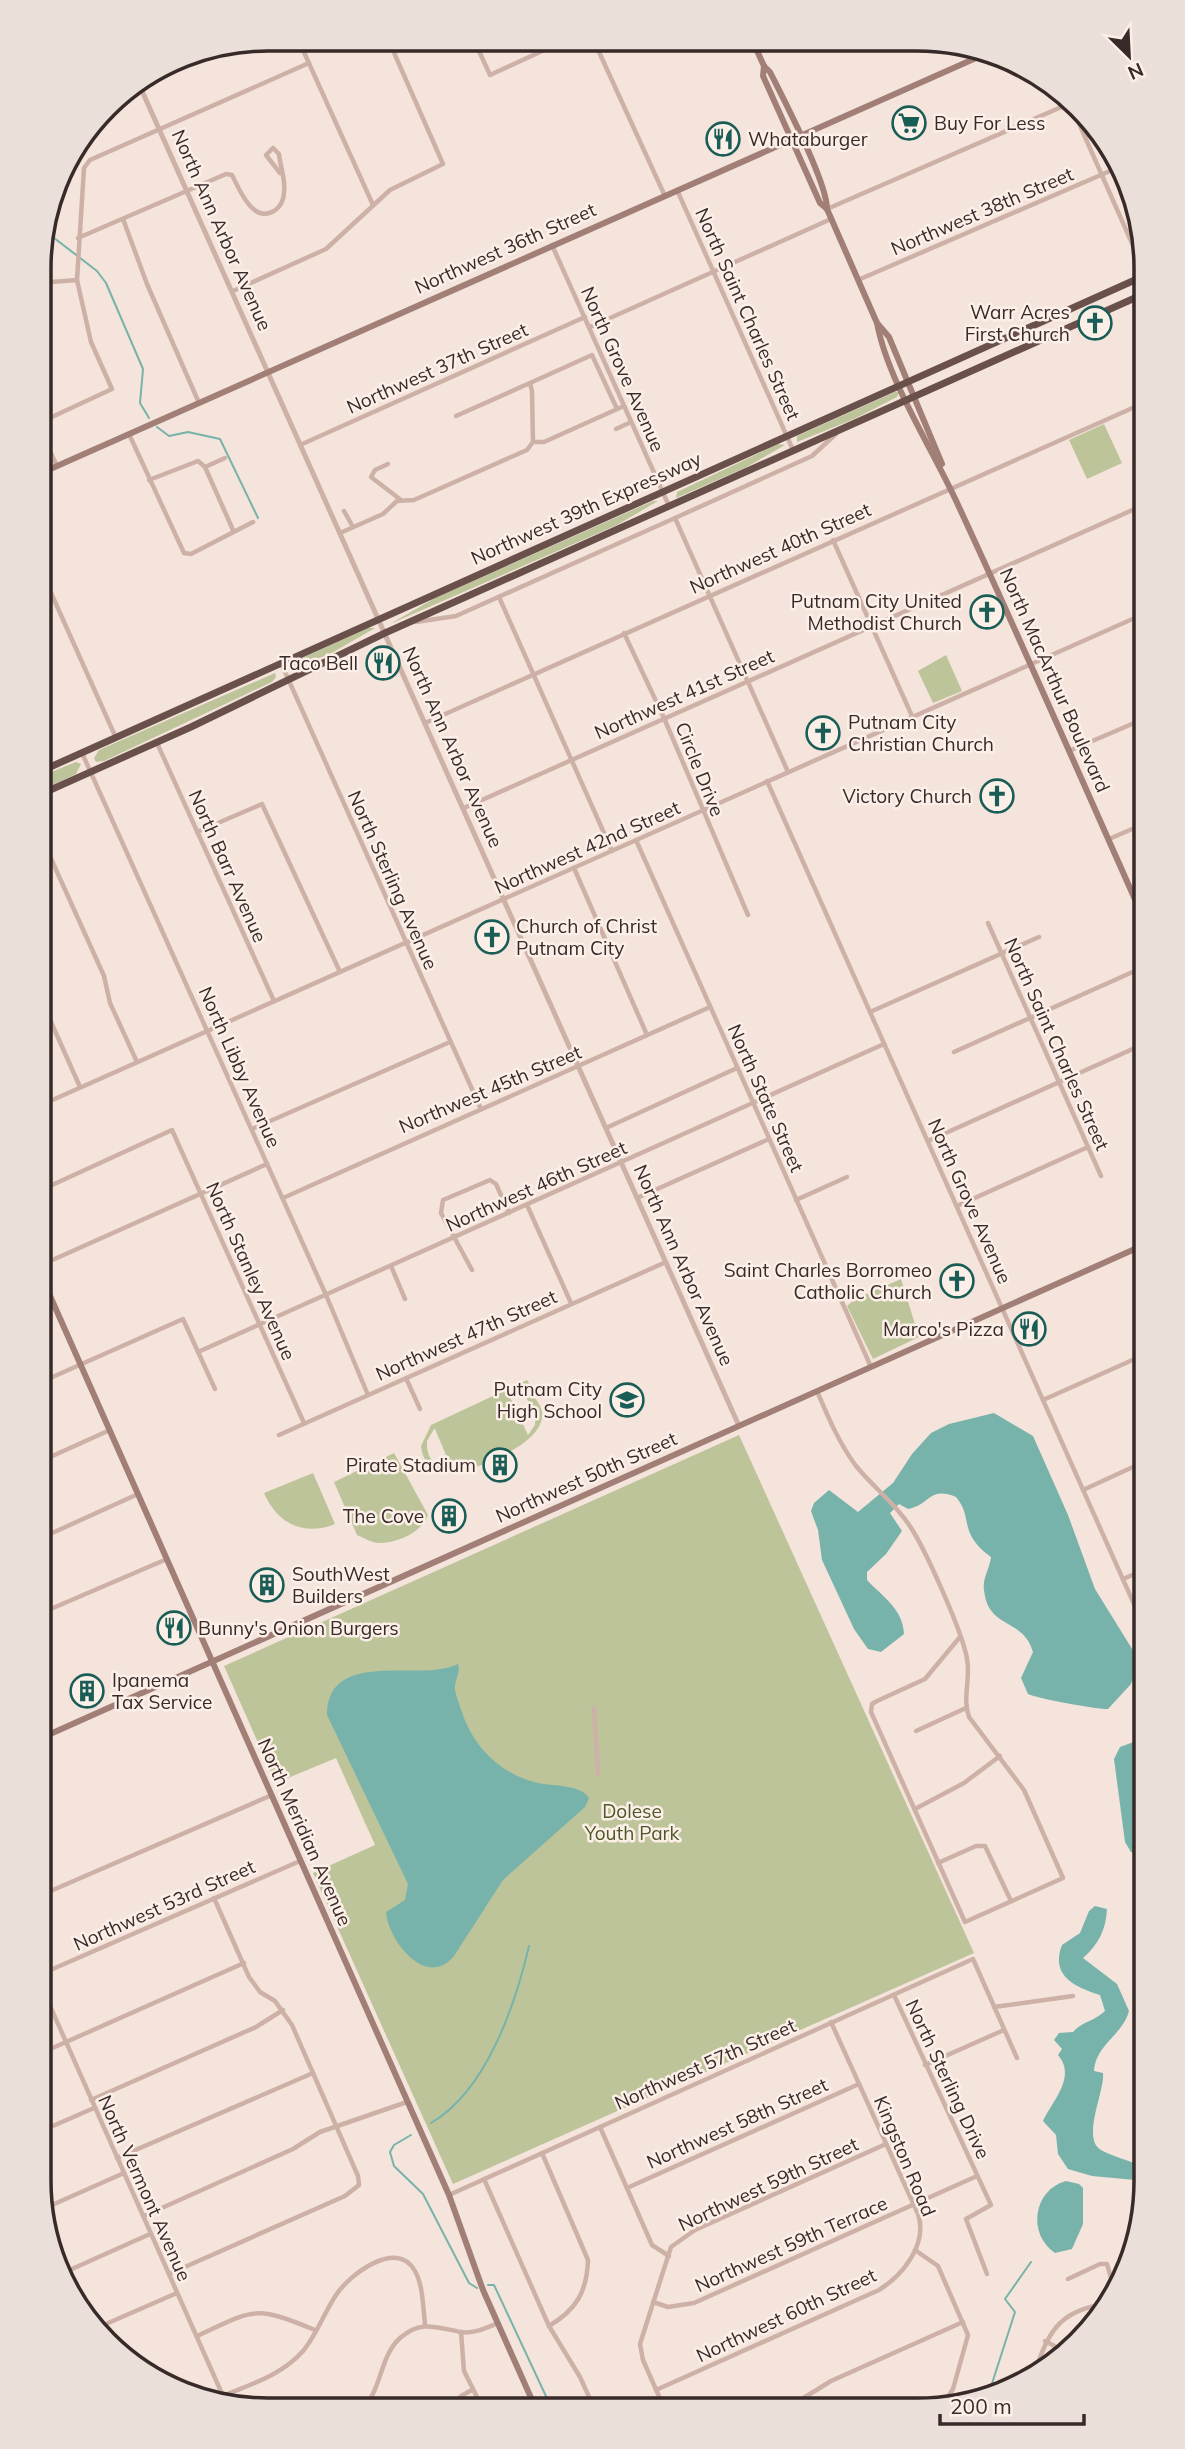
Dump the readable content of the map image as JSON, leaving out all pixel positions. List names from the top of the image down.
{
  "streets": {
    "highway": ["Northwest 39th Expressway"],
    "main road": [
      "Northwest 36th Street",
      "North MacArthur Boulevard",
      "Northwest 50th Street",
      "North Meridian Avenue"
    ],
    "street": [
      "Northwest 38th Street",
      "North Ann Arbor Avenue",
      "North Saint Charles Street",
      "Northwest 37th Street",
      "North Grove Avenue",
      "Northwest 40th Street",
      "Northwest 41st Street",
      "Circle Drive",
      "Northwest 42nd Street",
      "North Barr Avenue",
      "North Sterling Avenue",
      "North Libby Avenue",
      "Northwest 45th Street",
      "North State Street",
      "Northwest 46th Street",
      "North Stanley Avenue",
      "Northwest 47th Street",
      "Northwest 53rd Street",
      "Northwest 57th Street",
      "North Sterling Drive",
      "Northwest 58th Street",
      "Kingston Road",
      "Northwest 59th Street",
      "North Vermont Avenue",
      "Northwest 59th Terrace",
      "Northwest 60th Street"
    ]
  },
  "crossings": [
    ["Northwest 38th Street", "North MacArthur Boulevard"],
    ["North Ann Arbor Avenue", "Northwest 36th Street"],
    ["North Ann Arbor Avenue", "Northwest 37th Street"],
    ["North Ann Arbor Avenue", "Northwest 39th Expressway"],
    ["North Ann Arbor Avenue", "Northwest 40th Street"],
    ["North Ann Arbor Avenue", "Northwest 41st Street"],
    ["North Ann Arbor Avenue", "Northwest 42nd Street"],
    ["North Ann Arbor Avenue", "Northwest 45th Street"],
    ["North Ann Arbor Avenue", "Northwest 46th Street"],
    ["North Ann Arbor Avenue", "Northwest 47th Street"],
    ["North Ann Arbor Avenue", "Northwest 50th Street"],
    ["Northwest 36th Street", "North Saint Charles Street"],
    ["Northwest 36th Street", "North Grove Avenue"],
    ["Northwest 36th Street", "North MacArthur Boulevard"],
    ["North Saint Charles Street", "Northwest 39th Expressway"],
    ["Northwest 37th Street", "North Grove Avenue"],
    ["North Grove Avenue", "Northwest 39th Expressway"],
    ["North Grove Avenue", "Northwest 42nd Street"],
    ["North Grove Avenue", "Northwest 46th Street"],
    ["North Grove Avenue", "Northwest 50th Street"],
    ["Northwest 39th Expressway", "North MacArthur Boulevard"],
    ["Northwest 39th Expressway", "North Barr Avenue"],
    ["Northwest 39th Expressway", "North Sterling Avenue"],
    ["Northwest 39th Expressway", "North Libby Avenue"],
    ["Northwest 40th Street", "North MacArthur Boulevard"],
    ["Northwest 40th Street", "Circle Drive"],
    ["North MacArthur Boulevard", "Northwest 41st Street"],
    ["North MacArthur Boulevard", "Northwest 42nd Street"],
    ["Northwest 41st Street", "Circle Drive"],
    ["Circle Drive", "Northwest 42nd Street"],
    ["Northwest 42nd Street", "North Barr Avenue"],
    ["Northwest 42nd Street", "North Sterling Avenue"],
    ["Northwest 42nd Street", "North Libby Avenue"],
    ["Northwest 42nd Street", "North State Street"],
    ["North Sterling Avenue", "Northwest 45th Street"],
    ["North Libby Avenue", "Northwest 45th Street"],
    ["North Libby Avenue", "Northwest 46th Street"],
    ["North Libby Avenue", "Northwest 47th Street"],
    ["Northwest 45th Street", "North State Street"],
    ["North State Street", "Northwest 46th Street"],
    ["North State Street", "Northwest 50th Street"],
    ["Northwest 46th Street", "North Stanley Avenue"],
    ["North Stanley Avenue", "Northwest 47th Street"],
    ["Northwest 50th Street", "North Meridian Avenue"],
    ["North Meridian Avenue", "Northwest 53rd Street"],
    ["North Meridian Avenue", "Northwest 57th Street"],
    ["Northwest 57th Street", "North Sterling Drive"],
    ["Northwest 57th Street", "Kingston Road"],
    ["North Sterling Drive", "Northwest 59th Terrace"],
    ["Northwest 58th Street", "Kingston Road"],
    ["Kingston Road", "Northwest 59th Street"],
    ["Kingston Road", "Northwest 59th Terrace"],
    ["Kingston Road", "Northwest 60th Street"]
  ],
  "parks": ["Dolese Youth Park"],
  "places": {
    "supermarket": ["Buy For Less"],
    "restaurant": [
      "Whataburger",
      "Taco Bell",
      "Marco's Pizza",
      "Bunny's Onion Burgers"
    ],
    "church": [
      "Warr Acres First Church",
      "Putnam City United Methodist Church",
      "Putnam City Christian Church",
      "Victory Church",
      "Church of Christ Putnam City",
      "Saint Charles Borromeo Catholic Church"
    ],
    "school or university": ["Putnam City High School"],
    "building": [
      "Pirate Stadium",
      "The Cove",
      "SouthWest Builders",
      "Ipanema Tax Service"
    ]
  },
  "scale_bar": "200 m",
  "north": "bottom right"
}
